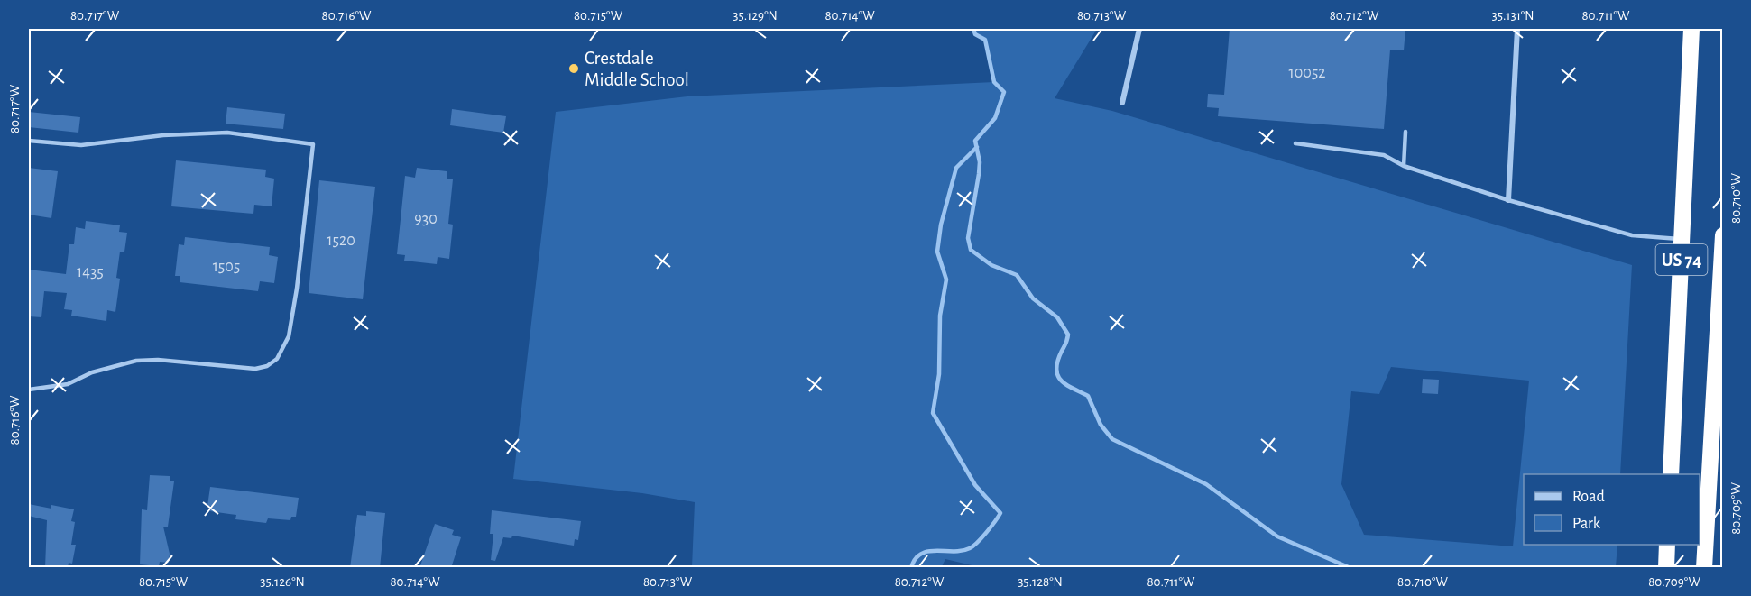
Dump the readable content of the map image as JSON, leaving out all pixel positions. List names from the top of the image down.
{
  "streets": {
    "highway": ["US 74"]
  },
  "places": ["Crestdale Middle School"],
  "house_numbers": [
    "10052",
    "930",
    "1520",
    "1505",
    "1435"
  ],
  "legend": ["Road", "Park"],
  "coordinates": [
    "80.717°W",
    "80.716°W",
    "80.715°W",
    "35.129°N",
    "80.714°W",
    "80.713°W",
    "80.712°W",
    "35.131°N",
    "80.711°W",
    "80.710°W",
    "80.709°W",
    "35.126°N",
    "35.128°N"
  ]
}
